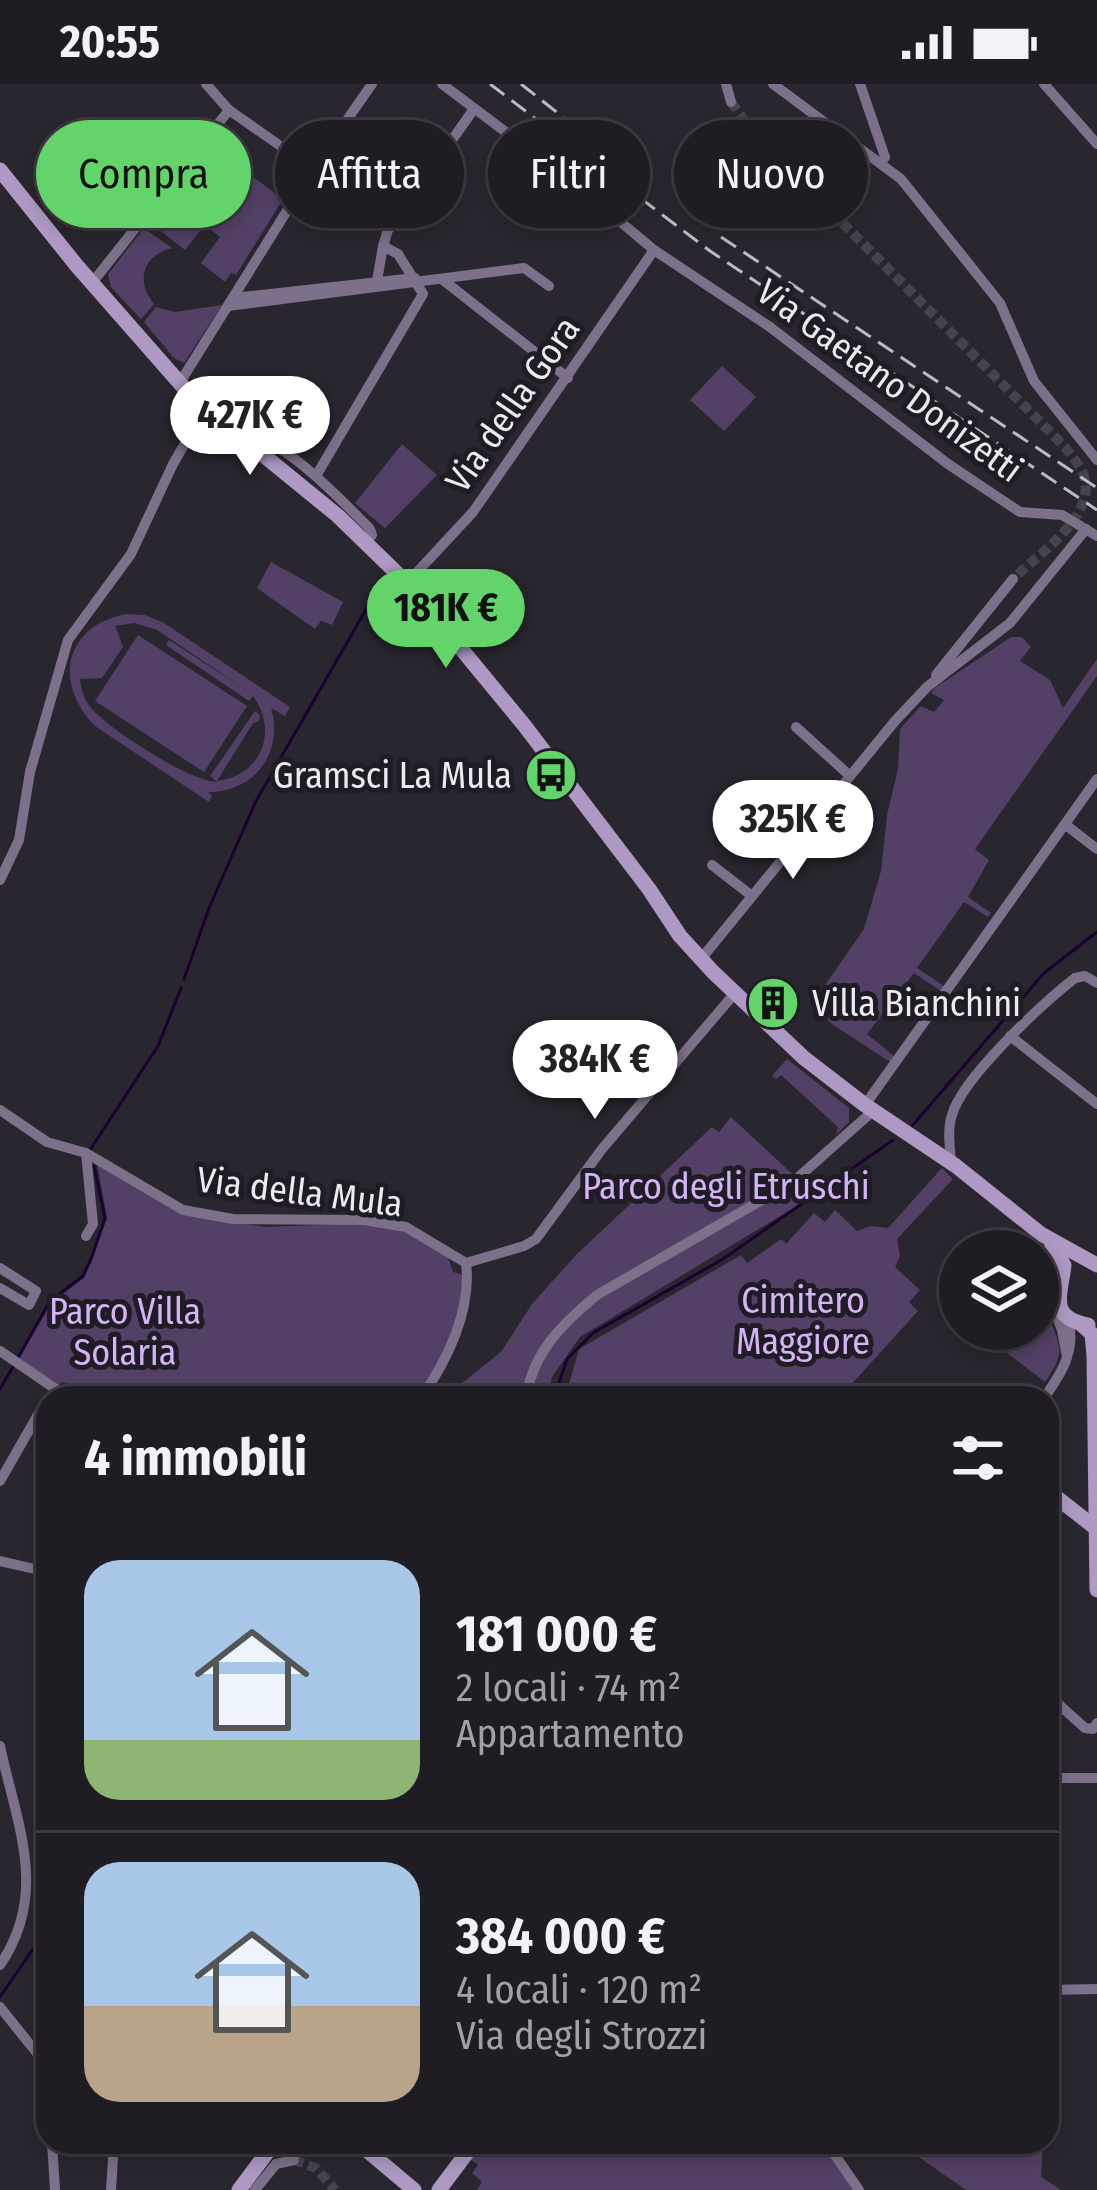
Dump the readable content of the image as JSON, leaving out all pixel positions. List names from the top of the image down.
{
  "streets": {
    "street": ["Via Gaetano Donizetti", "Via della Gora", "Via della Mula"]
  },
  "crossings": [
    ["Via Gaetano Donizetti", "Via della Gora"]
  ],
  "parks": ["Parco degli Etruschi", "Cimitero Maggiore", "Parco Villa Solaria"],
  "places": {
    "bus stop": ["Gramsci La Mula"],
    "building": ["Villa Bianchini"]
  },
  "page": {
    "status": "20:55",
    "chip": [
      "Compra",
      "Affitta",
      "Filtri",
      "Nuovo"
    ],
    "price": [
      "427K €",
      "181K €",
      "325K €",
      "384K €"
    ],
    "heading": "4 immobili",
    "list": [
      {
        "name": "181 000 €",
        "note": "2 locali · 74 m² · Appartamento"
      },
      {
        "name": "384 000 €",
        "note": "4 locali · 120 m² · Via degli Strozzi"
      }
    ]
  }
}
